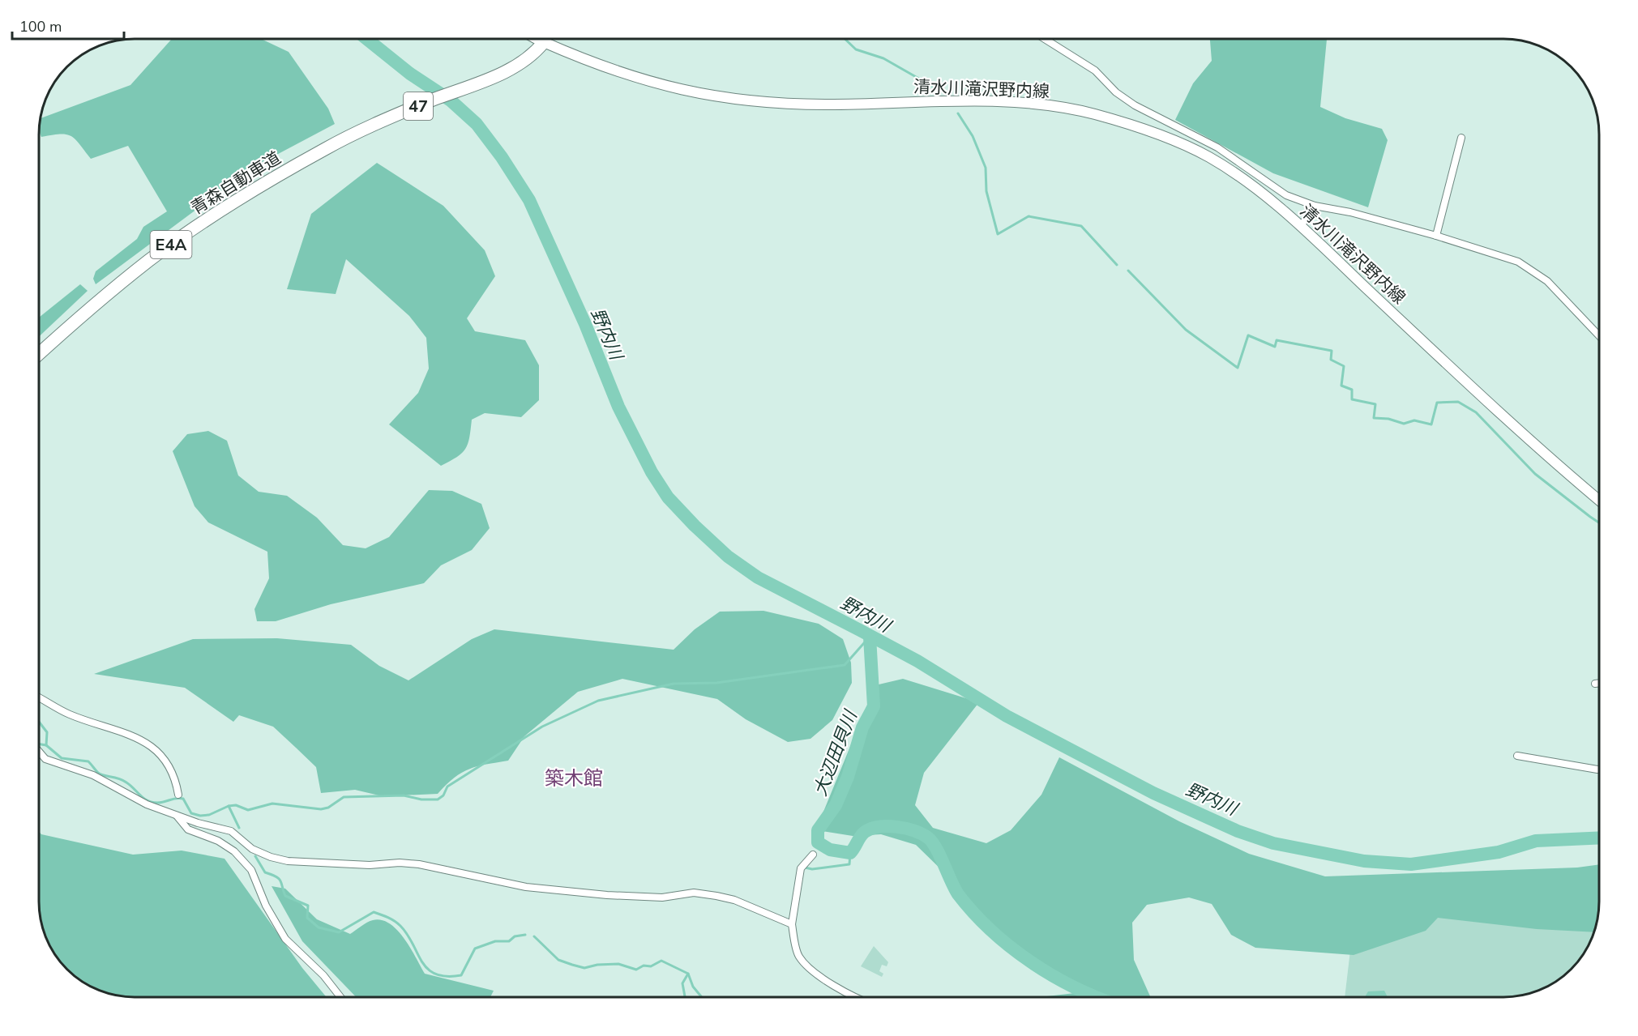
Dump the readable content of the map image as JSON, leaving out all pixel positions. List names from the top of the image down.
{
  "streets": {
    "highway": ["47", "青森自動車道", "E4A"],
    "main road": ["清水川滝沢野内線"]
  },
  "crossings": [
    ["清水川滝沢野内線", "47"],
    ["47", "青森自動車道"]
  ],
  "districts": ["築木館"],
  "water": ["野内川", "大辺田貝川"],
  "scale_bar": "100 m"
}
